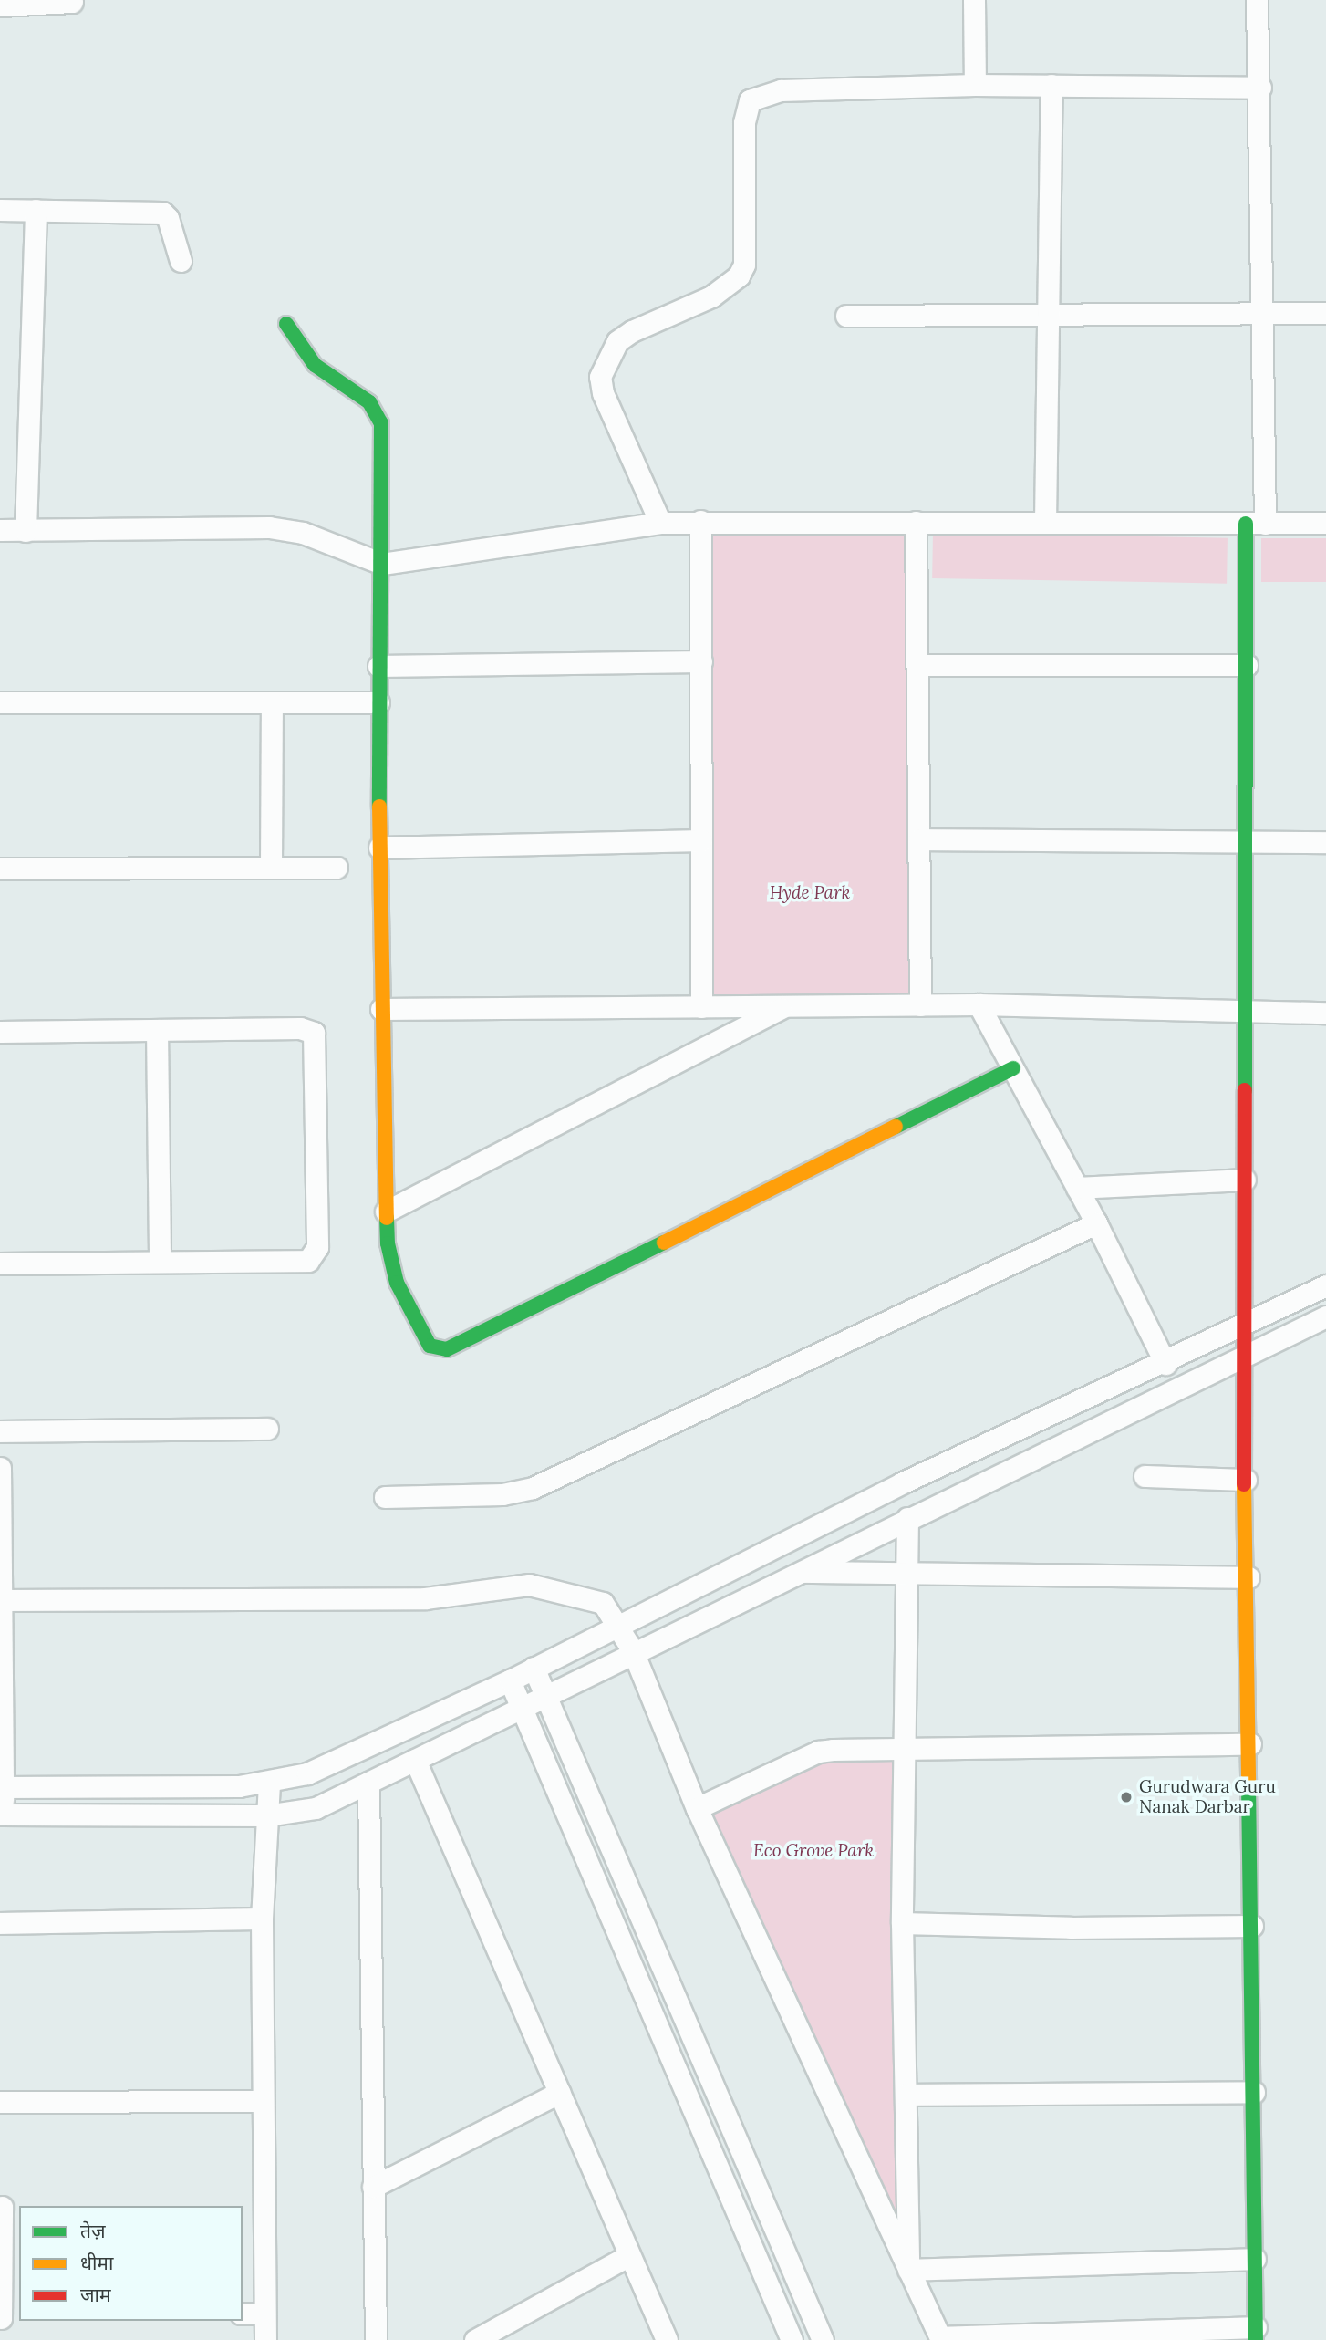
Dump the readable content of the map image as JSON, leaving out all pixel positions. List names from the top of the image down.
{
  "parks": ["Hyde Park", "Eco Grove Park"],
  "places": ["Gurudwara Guru Nanak Darbar"],
  "legend": ["तेज़", "धीमा", "जाम"]
}
